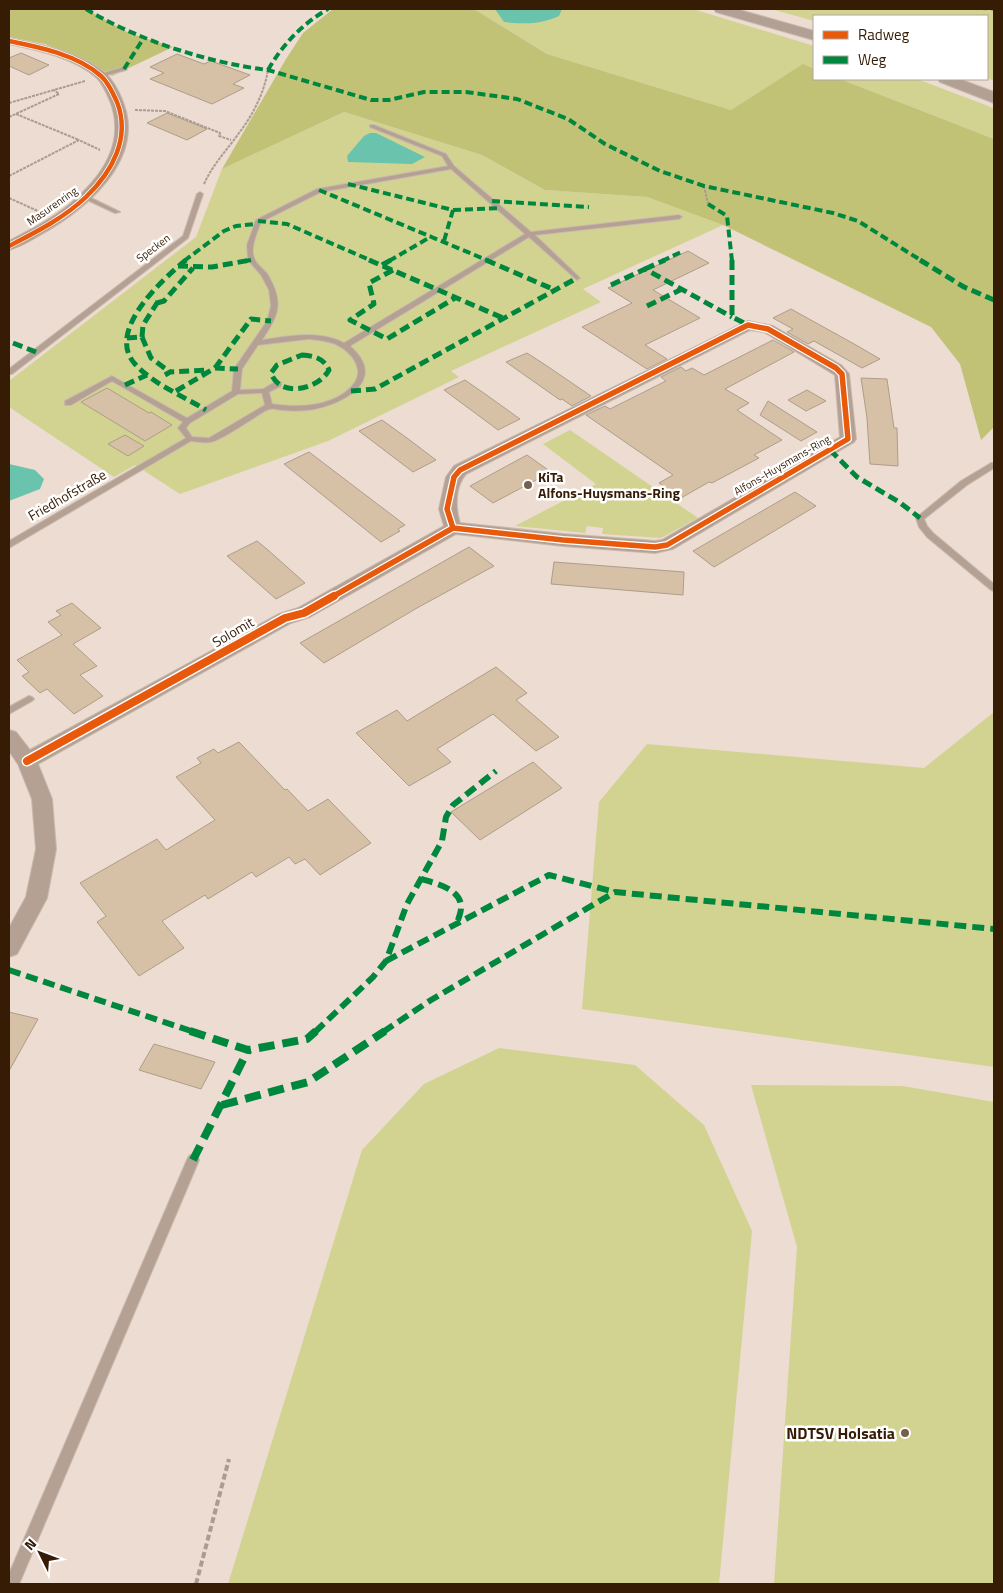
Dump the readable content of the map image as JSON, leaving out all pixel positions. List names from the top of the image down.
{
  "streets": {
    "street": ["Masurenring", "Alfons-Huysmans-Ring", "Solomit"],
    "lane": ["Specken", "Friedhofstraße"]
  },
  "crossings": [
    ["Alfons-Huysmans-Ring", "Solomit"]
  ],
  "places": ["KiTa Alfons-Huysmans-Ring", "NDTSV Holsatia"],
  "legend": ["Radweg", "Weg"],
  "north": "top left"
}
